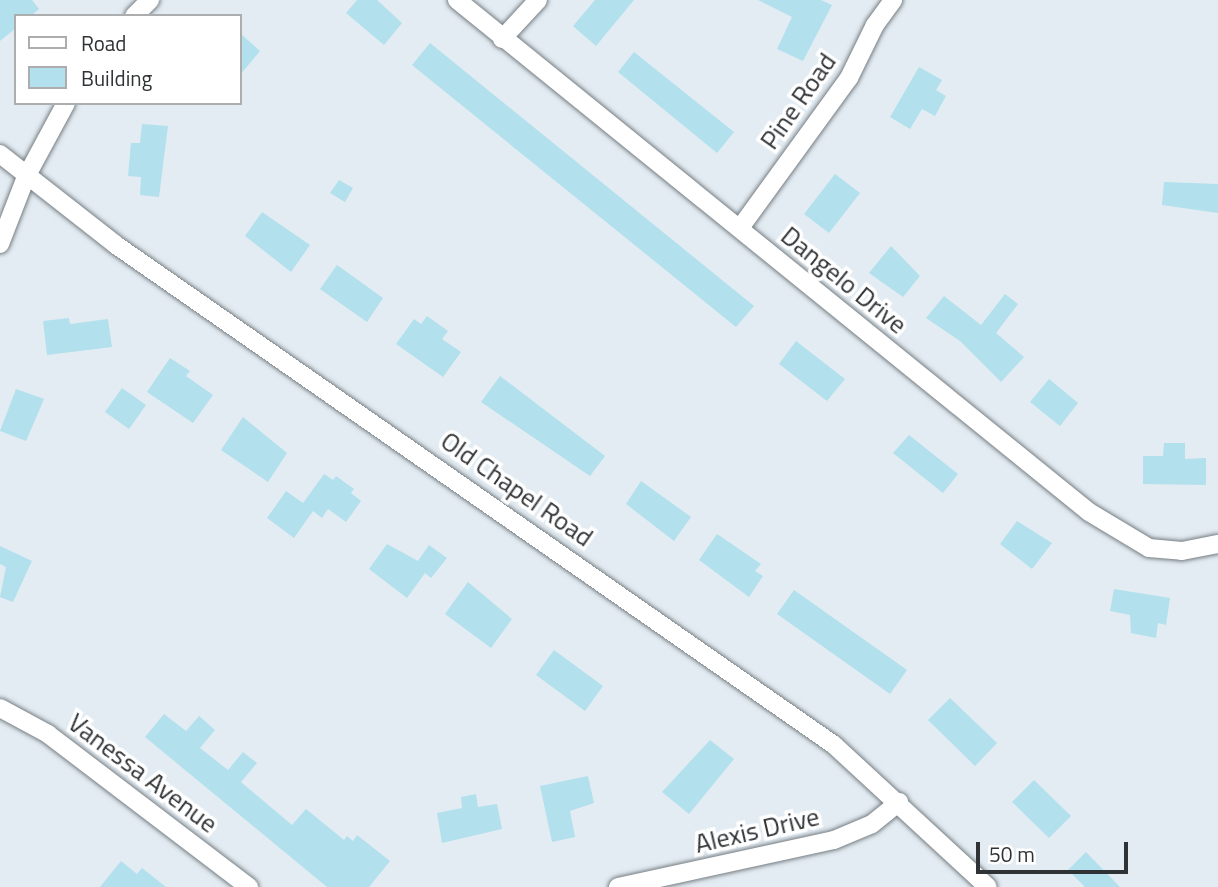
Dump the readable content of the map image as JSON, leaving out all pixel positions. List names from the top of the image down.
{
  "streets": {
    "street": [
      "Pine Road",
      "Dangelo Drive",
      "Old Chapel Road",
      "Vanessa Avenue",
      "Alexis Drive"
    ]
  },
  "crossings": [
    ["Pine Road", "Dangelo Drive"],
    ["Old Chapel Road", "Alexis Drive"]
  ],
  "legend": ["Road", "Building"],
  "scale_bar": "50 m"
}
